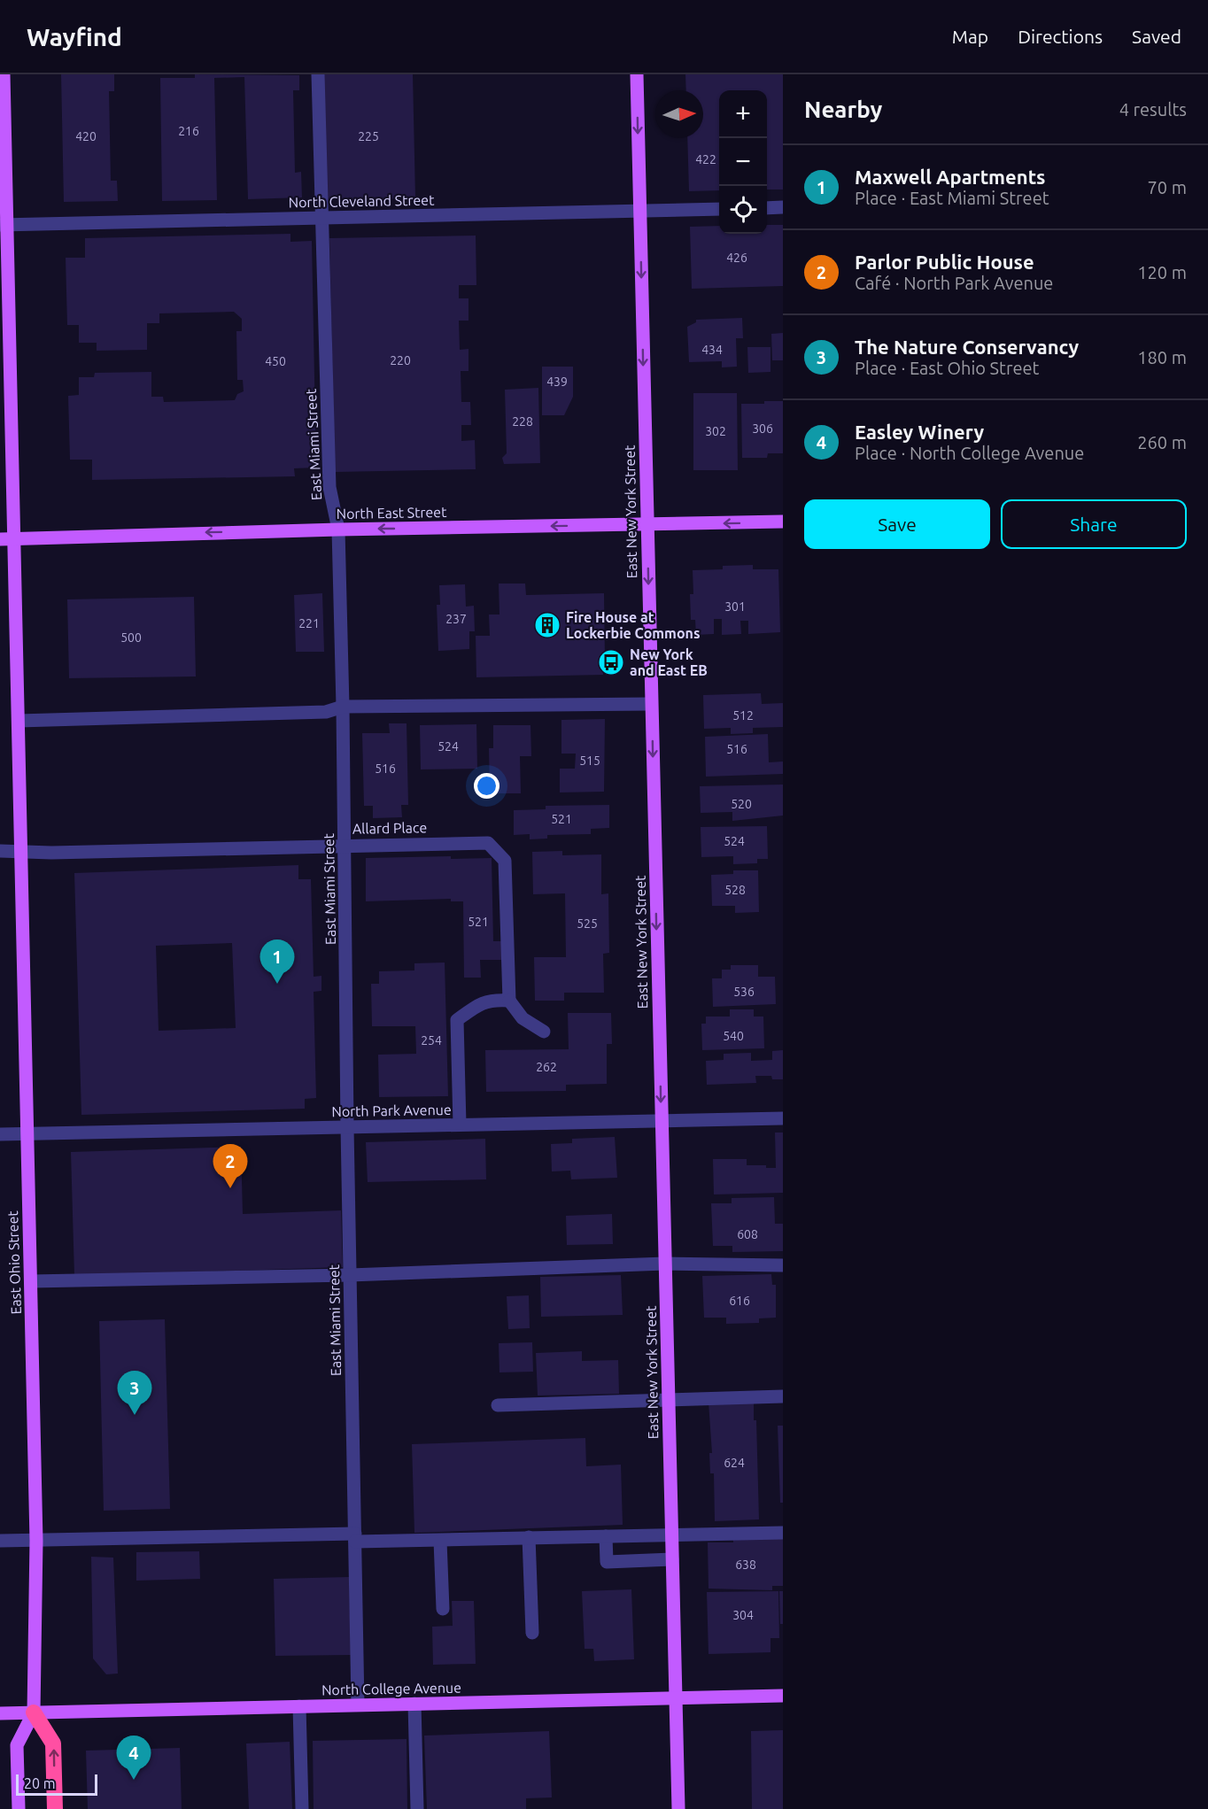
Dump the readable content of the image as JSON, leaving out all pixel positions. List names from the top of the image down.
{
  "streets": {
    "main road": [
      "East New York Street",
      "North East Street",
      "East Ohio Street",
      "North College Avenue"
    ],
    "street": [
      "North Cleveland Street",
      "East Miami Street",
      "Allard Place",
      "North Park Avenue"
    ]
  },
  "crossings": [
    ["North Cleveland Street", "East Miami Street"],
    ["North Cleveland Street", "East New York Street"],
    ["North Cleveland Street", "East Ohio Street"],
    ["East Miami Street", "North East Street"],
    ["East Miami Street", "Allard Place"],
    ["East Miami Street", "North Park Avenue"],
    ["East Miami Street", "North College Avenue"],
    ["East New York Street", "North East Street"],
    ["East New York Street", "North Park Avenue"],
    ["East New York Street", "North College Avenue"],
    ["North East Street", "East Ohio Street"],
    ["Allard Place", "East Ohio Street"],
    ["North Park Avenue", "East Ohio Street"],
    ["East Ohio Street", "North College Avenue"]
  ],
  "one_way": ["East New York Street", "North East Street"],
  "places": {
    "building": ["Fire House at Lockerbie Commons"],
    "bus stop": ["New York and East EB"]
  },
  "house_numbers": [
    "216",
    "420",
    "225",
    "422",
    "426",
    "434",
    "220",
    "450",
    "439",
    "228",
    "306",
    "302",
    "301",
    "237",
    "221",
    "500",
    "512",
    "524",
    "516",
    "515",
    "516",
    "520",
    "521",
    "524",
    "528",
    "521",
    "525",
    "536",
    "540",
    "254",
    "262",
    "608",
    "616",
    "624",
    "638",
    "304"
  ],
  "scale_bar": "20 m",
  "north": "right",
  "page": {
    "header": "Wayfind",
    "nav": ["Map", "Directions", "Saved"],
    "heading": ["Nearby", "4 results"],
    "map_buttons": ["+", "−"],
    "list": [
      {
        "mark": "1",
        "name": "Maxwell Apartments",
        "note": "Place · East Miami Street",
        "value": "70 m"
      },
      {
        "mark": "2",
        "name": "Parlor Public House",
        "note": "Café · North Park Avenue",
        "value": "120 m"
      },
      {
        "mark": "3",
        "name": "The Nature Conservancy",
        "note": "Place · East Ohio Street",
        "value": "180 m"
      },
      {
        "mark": "4",
        "name": "Easley Winery",
        "note": "Place · North College Avenue",
        "value": "260 m"
      }
    ],
    "buttons": ["Save", "Share"],
    "pins": [
      "1",
      "2",
      "3",
      "4"
    ],
    "scale": "20 m"
  }
}
